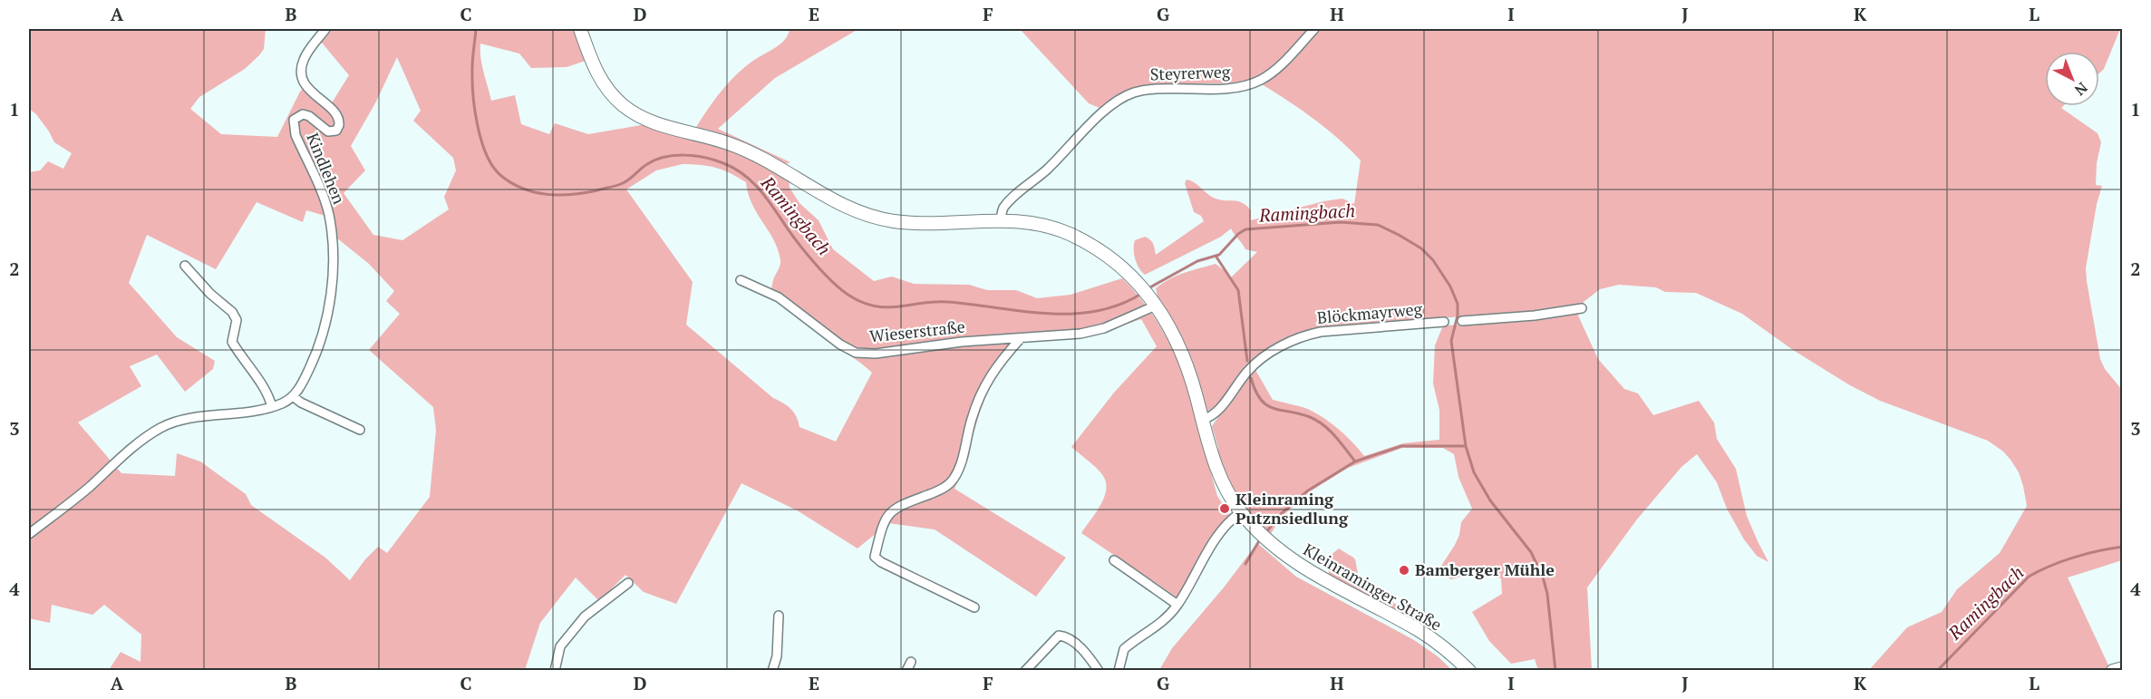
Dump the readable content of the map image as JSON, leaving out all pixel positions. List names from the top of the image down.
{
  "streets": {
    "main road": ["Kleinraminger Straße"],
    "street": [
      "Steyrerweg",
      "Kindlehen",
      "Blöckmayrweg",
      "Wieserstraße"
    ]
  },
  "crossings": [
    ["Steyrerweg", "Kleinraminger Straße"],
    ["Blöckmayrweg", "Kleinraminger Straße"],
    ["Wieserstraße", "Kleinraminger Straße"]
  ],
  "water": ["Ramingbach"],
  "places": ["Kleinraming Putznsiedlung", "Bamberger Mühle"],
  "north": "bottom right",
  "grid": {
    "columns": [
      "A",
      "B",
      "C",
      "D",
      "E",
      "F",
      "G",
      "H",
      "I",
      "J",
      "K",
      "L"
    ],
    "rows": [
      "1",
      "2",
      "3",
      "4"
    ]
  }
}
